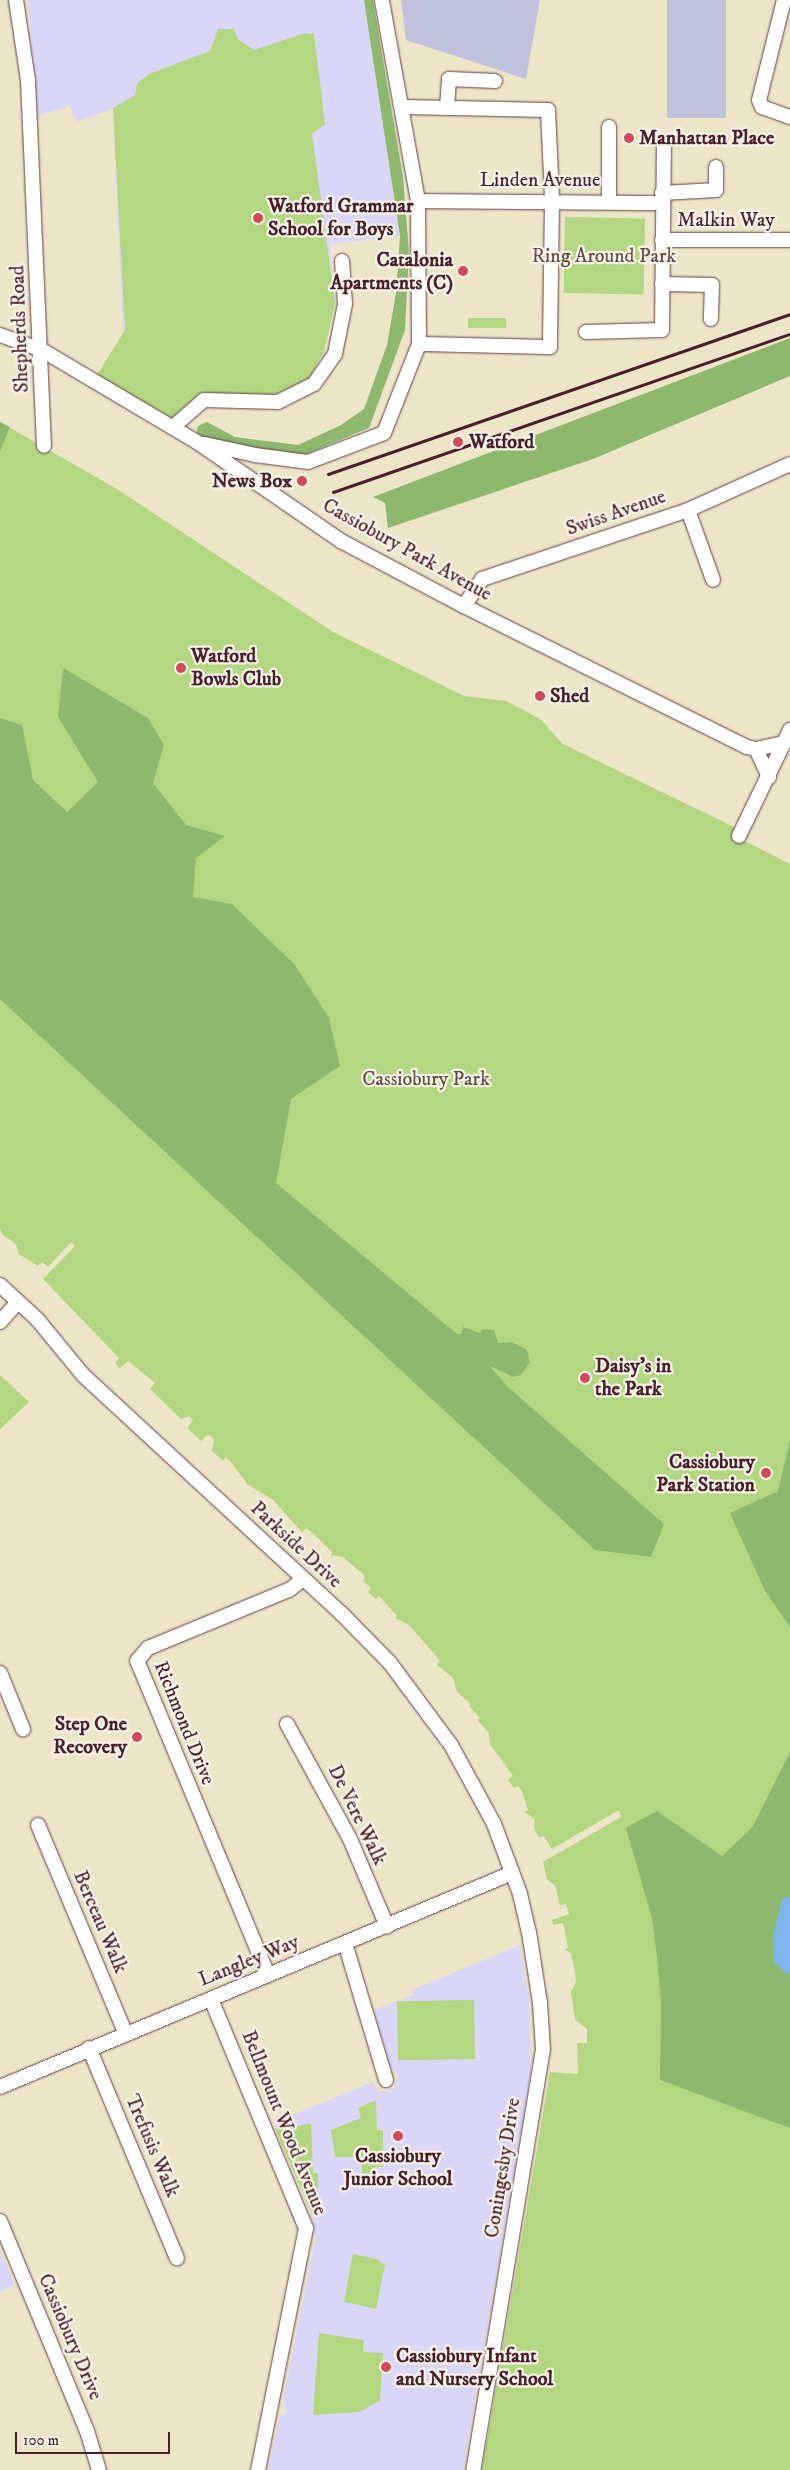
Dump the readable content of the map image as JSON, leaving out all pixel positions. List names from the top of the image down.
{
  "streets": {
    "street": [
      "Linden Avenue",
      "Malkin Way",
      "Shepherds Road",
      "Swiss Avenue",
      "Cassiobury Park Avenue",
      "Parkside Drive",
      "Richmond Drive",
      "De Vere Walk",
      "Berceau Walk",
      "Langley Way",
      "Bellmount Wood Avenue",
      "Trefusis Walk",
      "Coningesby Drive",
      "Cassiobury Drive"
    ]
  },
  "crossings": [
    ["Shepherds Road", "Cassiobury Park Avenue"],
    ["Swiss Avenue", "Cassiobury Park Avenue"],
    ["Parkside Drive", "Richmond Drive"],
    ["Parkside Drive", "Langley Way"],
    ["Parkside Drive", "Coningesby Drive"],
    ["Richmond Drive", "Langley Way"],
    ["De Vere Walk", "Langley Way"],
    ["Berceau Walk", "Langley Way"],
    ["Langley Way", "Bellmount Wood Avenue"],
    ["Langley Way", "Trefusis Walk"],
    ["Langley Way", "Coningesby Drive"]
  ],
  "parks": ["Ring Around Park", "Cassiobury Park"],
  "places": [
    "Manhattan Place",
    "Watford Grammar School for Boys",
    "Catalonia Apartments (C)",
    "Watford",
    "News Box",
    "Watford Bowls Club",
    "Shed",
    "Daisy’s in the Park",
    "Cassiobury Park Station",
    "Step One Recovery",
    "Cassiobury Junior School",
    "Cassiobury Infant and Nursery School"
  ],
  "scale_bar": "100 m"
}
